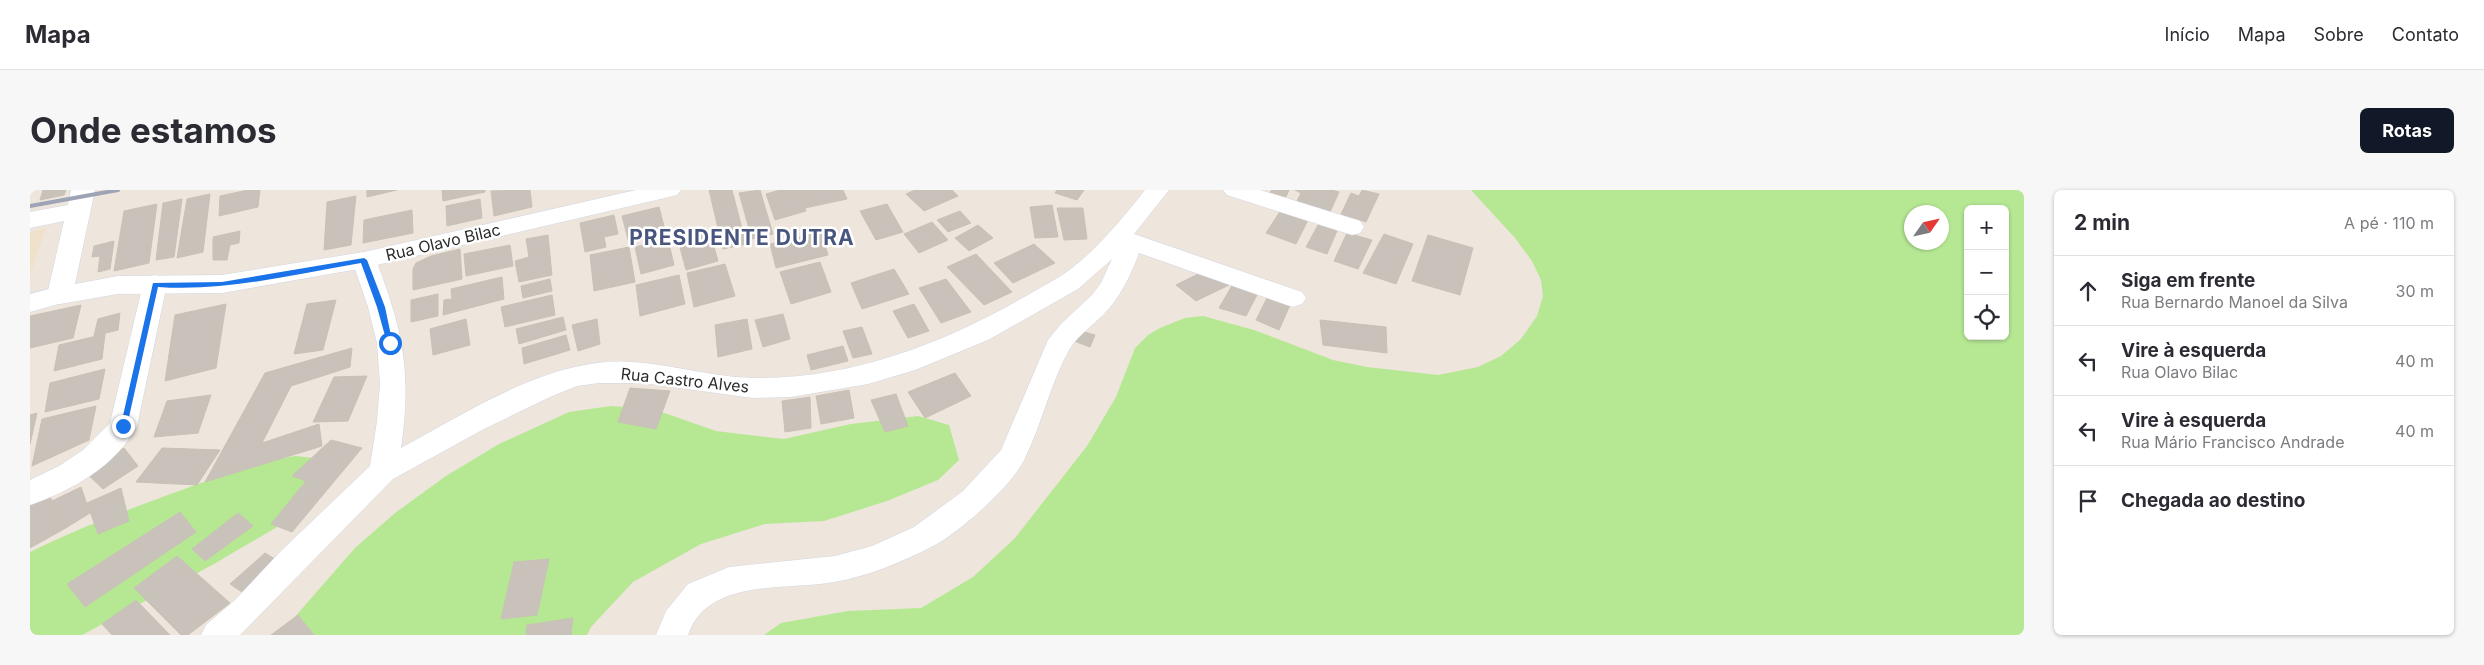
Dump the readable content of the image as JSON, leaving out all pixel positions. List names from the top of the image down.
{
  "streets": {
    "street": ["Rua Olavo Bilac", "Rua Castro Alves"]
  },
  "districts": ["PRESIDENTE DUTRA"],
  "north": "top right",
  "page": {
    "header": "Mapa",
    "nav": [
      "Início",
      "Mapa",
      "Sobre",
      "Contato"
    ],
    "buttons": "Rotas",
    "title": "Onde estamos",
    "heading": ["2 min", "A pé · 110 m"],
    "map_buttons": ["+", "−"],
    "list": [
      ["Siga em frente", "Rua Bernardo Manoel da Silva", "30 m"],
      ["Vire à esquerda", "Rua Olavo Bilac", "40 m"],
      ["Vire à esquerda", "Rua Mário Francisco Andrade", "40 m"],
      "Chegada ao destino"
    ]
  }
}
